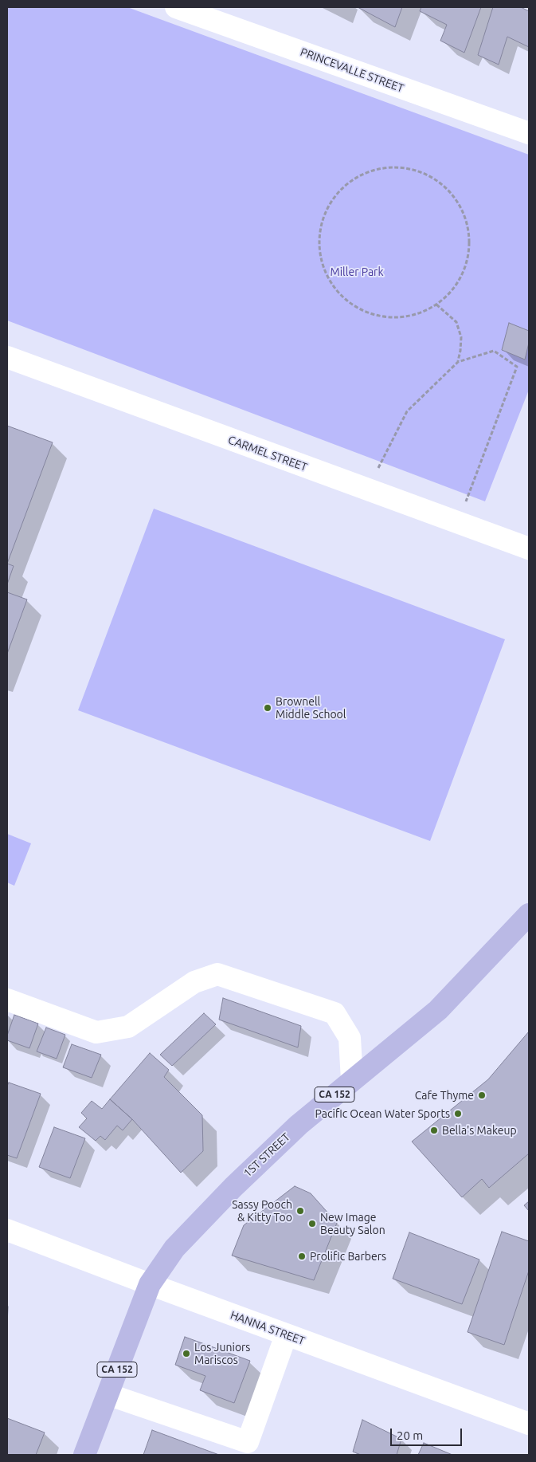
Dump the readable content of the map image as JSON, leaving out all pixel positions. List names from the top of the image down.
{
  "streets": {
    "main road": ["CA 152", "1ST STREET"],
    "street": ["PRINCEVALLE STREET", "CARMEL STREET", "HANNA STREET"]
  },
  "crossings": [
    ["1ST STREET", "HANNA STREET"]
  ],
  "parks": ["Miller Park"],
  "places": [
    "Brownell Middle School",
    "Cafe Thyme",
    "Pacific Ocean Water Sports",
    "Bella's Makeup",
    "Sassy Pooch & Kitty Too",
    "New Image Beauty Salon",
    "Prolific Barbers",
    "Los Juniors Mariscos"
  ],
  "scale_bar": "20 m"
}
